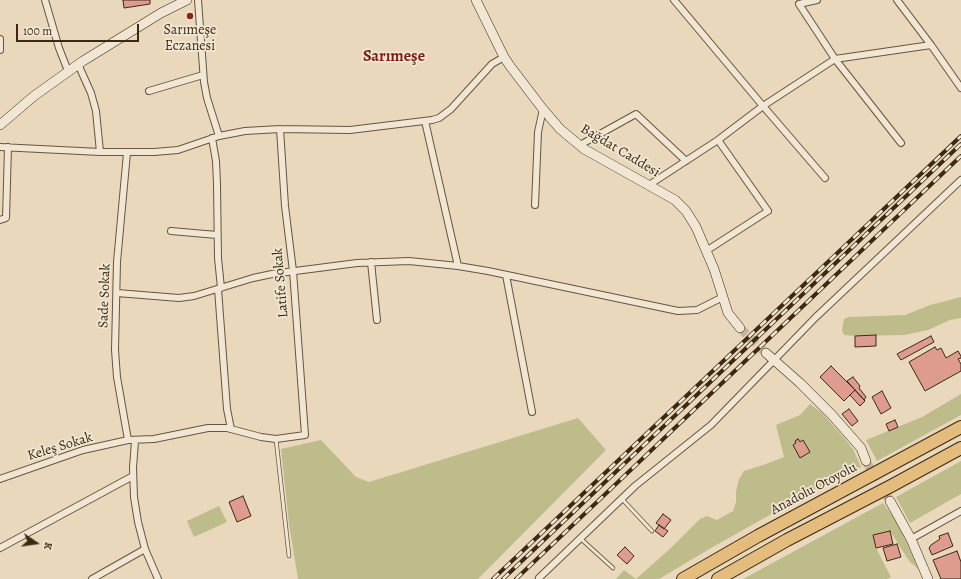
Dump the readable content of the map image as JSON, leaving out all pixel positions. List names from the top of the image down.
{
  "streets": {
    "highway": ["Anadolu Otoyolu"],
    "street": [
      "Bağdat Caddesi",
      "Latife Sokak",
      "Sade Sokak",
      "Keleş Sokak"
    ]
  },
  "crossings": [
    ["Latife Sokak", "Keleş Sokak"],
    ["Sade Sokak", "Keleş Sokak"]
  ],
  "districts": ["Sarımeşe"],
  "places": ["Sarımeşe Eczanesi"],
  "scale_bar": "100 m",
  "north": "right"
}
